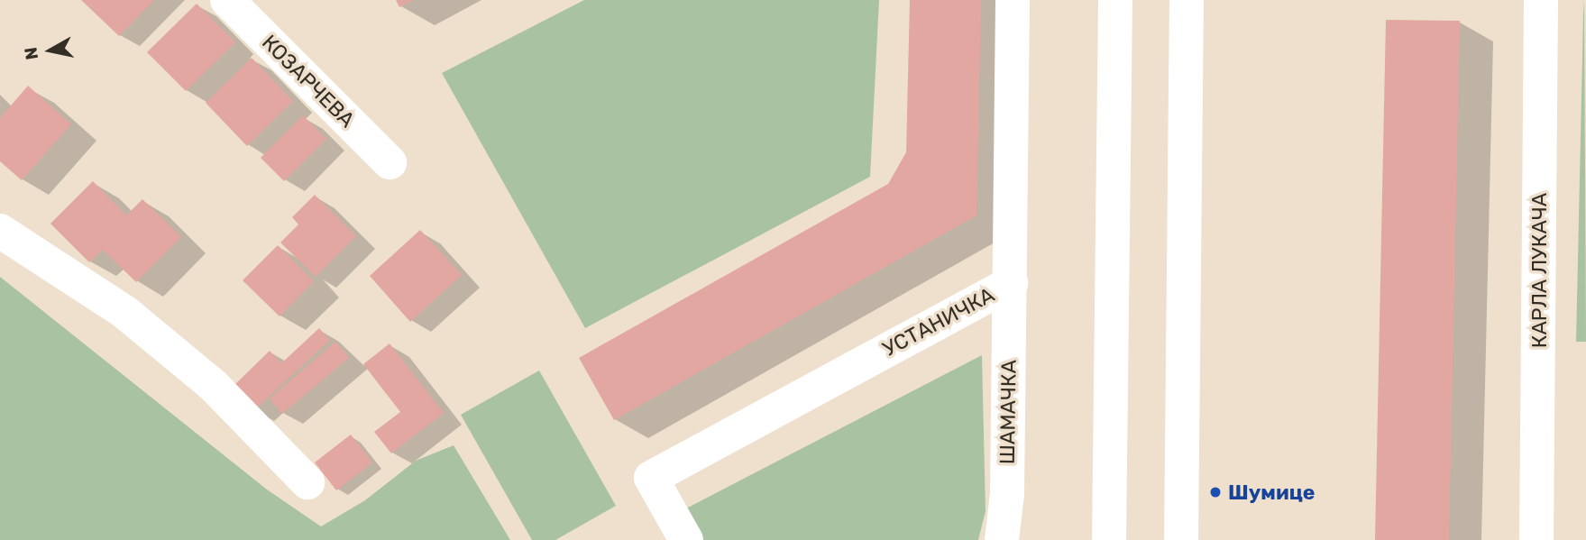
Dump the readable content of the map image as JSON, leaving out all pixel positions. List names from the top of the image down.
{
  "streets": {
    "main road": [
      "КОЗАРЧЕВА",
      "КАРЛА ЛУКАЧА",
      "УСТАНИЧКА",
      "ШАМАЧКА"
    ]
  },
  "crossings": [
    ["УСТАНИЧКА", "ШАМАЧКА"]
  ],
  "places": ["Шумице"],
  "north": "left"
}
